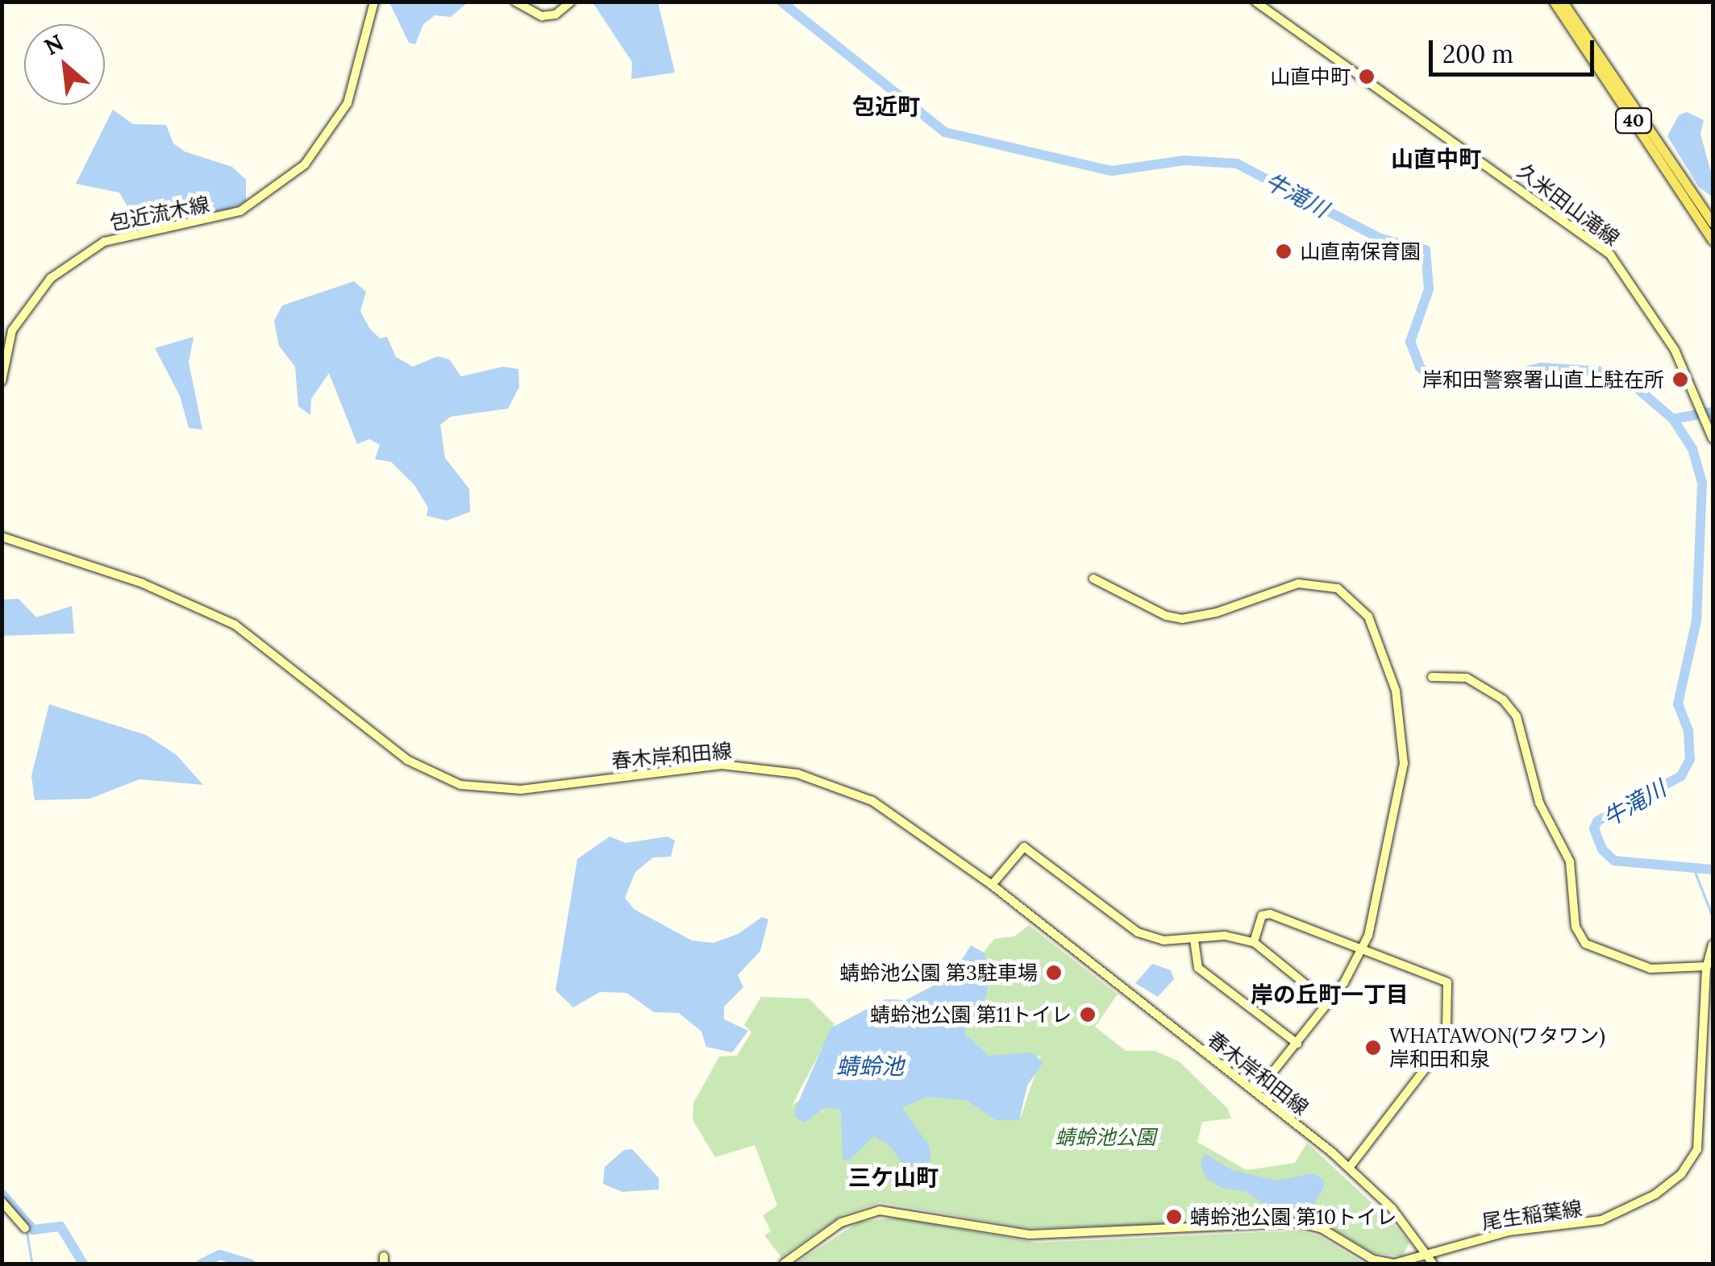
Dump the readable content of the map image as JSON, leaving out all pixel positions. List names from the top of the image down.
{
  "streets": {
    "main road": ["40"],
    "street": [
      "久米田山滝線",
      "包近流木線",
      "春木岸和田線",
      "尾生稲葉線"
    ]
  },
  "crossings": [
    ["春木岸和田線", "尾生稲葉線"]
  ],
  "districts": [
    "包近町",
    "山直中町",
    "岸の丘町一丁目",
    "三ケ山町"
  ],
  "water": ["牛滝川", "蜻蛉池"],
  "parks": ["蜻蛉池公園"],
  "places": [
    "山直中町",
    "山直南保育園",
    "岸和田警察署山直上駐在所",
    "蜻蛉池公園 第3駐車場",
    "蜻蛉池公園 第11トイレ",
    "WHATAWON(ワタワン) 岸和田和泉",
    "蜻蛉池公園 第10トイレ"
  ],
  "scale_bar": "200 m",
  "north": "top left"
}
